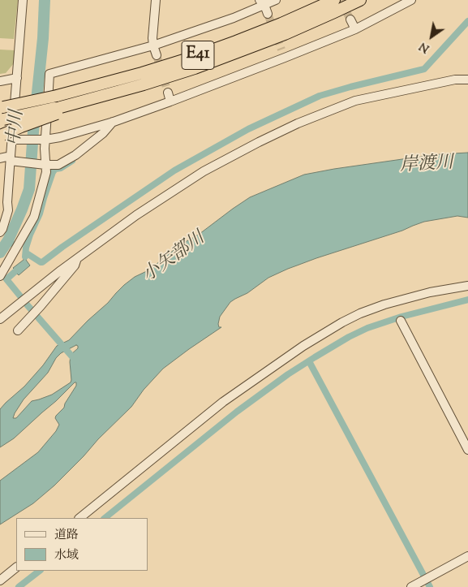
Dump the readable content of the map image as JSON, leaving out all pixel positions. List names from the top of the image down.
{
  "streets": {
    "highway": ["E41"]
  },
  "water": ["中川", "岸渡川", "小矢部川"],
  "legend": ["道路", "水域"],
  "north": "bottom left"
}
